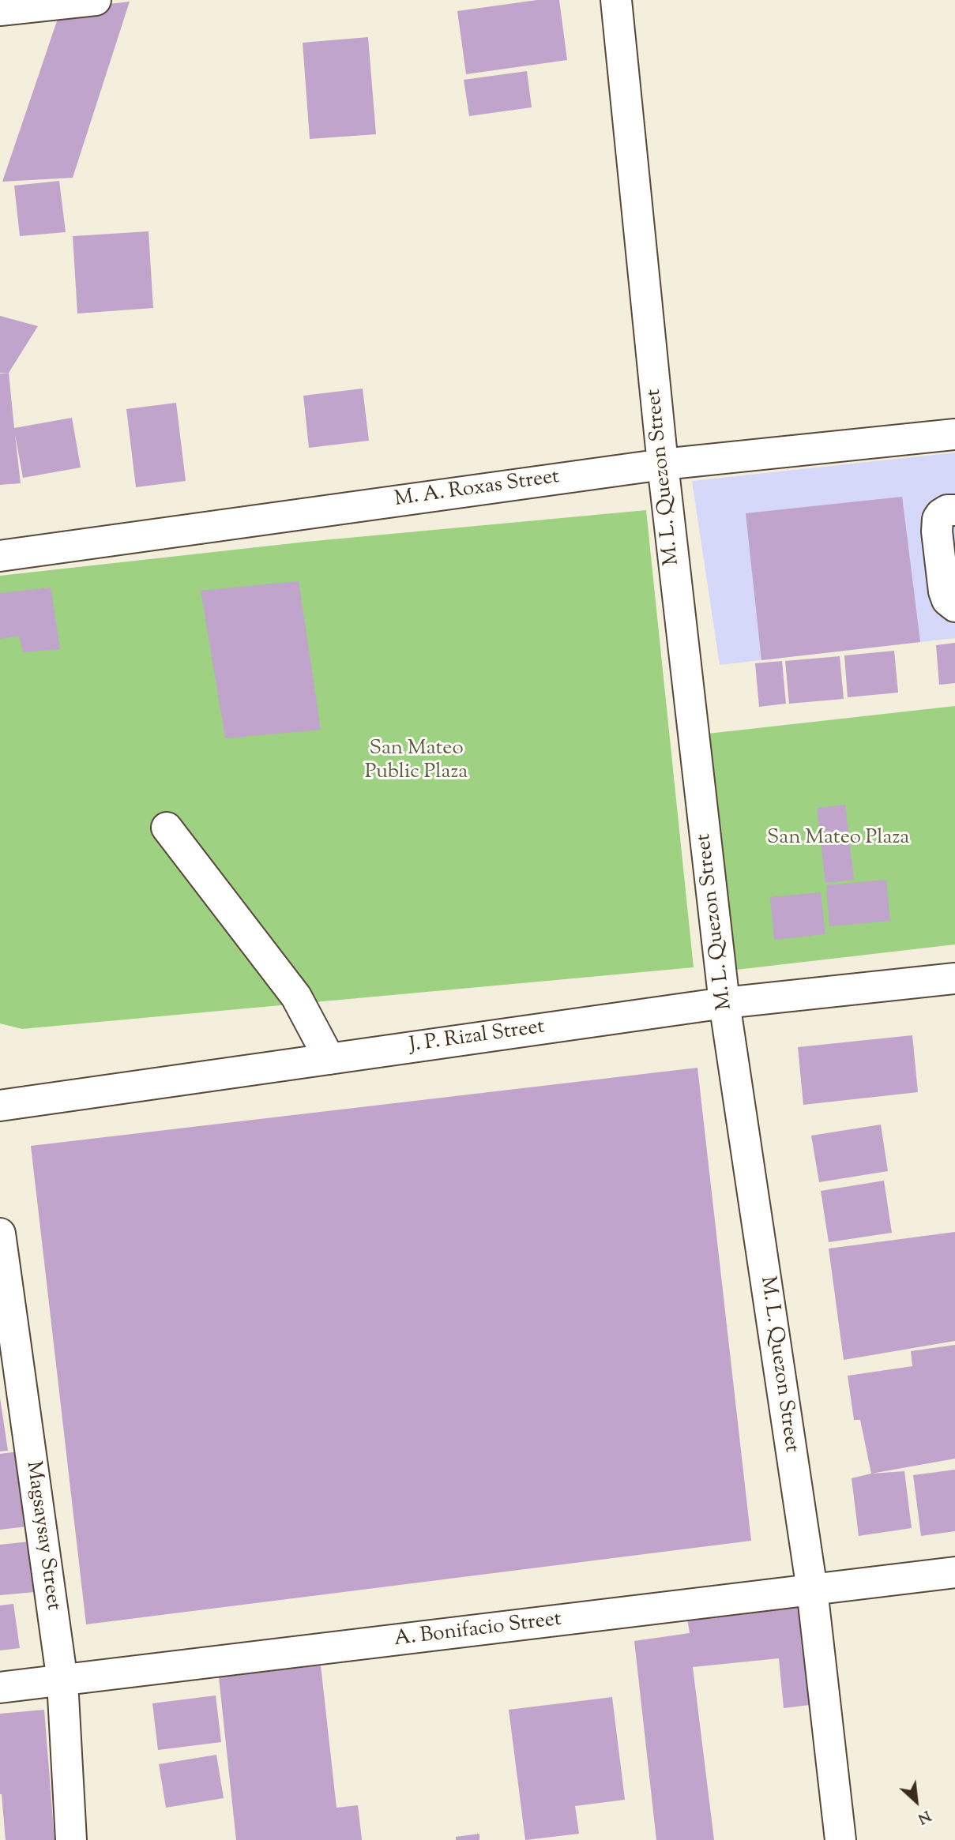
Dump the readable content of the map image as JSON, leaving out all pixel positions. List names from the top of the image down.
{
  "streets": {
    "street": [
      "M. L. Quezon Street",
      "M. A. Roxas Street",
      "J. P. Rizal Street",
      "Magsaysay Street",
      "A. Bonifacio Street"
    ]
  },
  "crossings": [
    ["M. L. Quezon Street", "M. A. Roxas Street"],
    ["M. L. Quezon Street", "J. P. Rizal Street"],
    ["M. L. Quezon Street", "A. Bonifacio Street"],
    ["Magsaysay Street", "A. Bonifacio Street"]
  ],
  "parks": ["San Mateo Public Plaza", "San Mateo Plaza"],
  "north": "bottom right"
}
